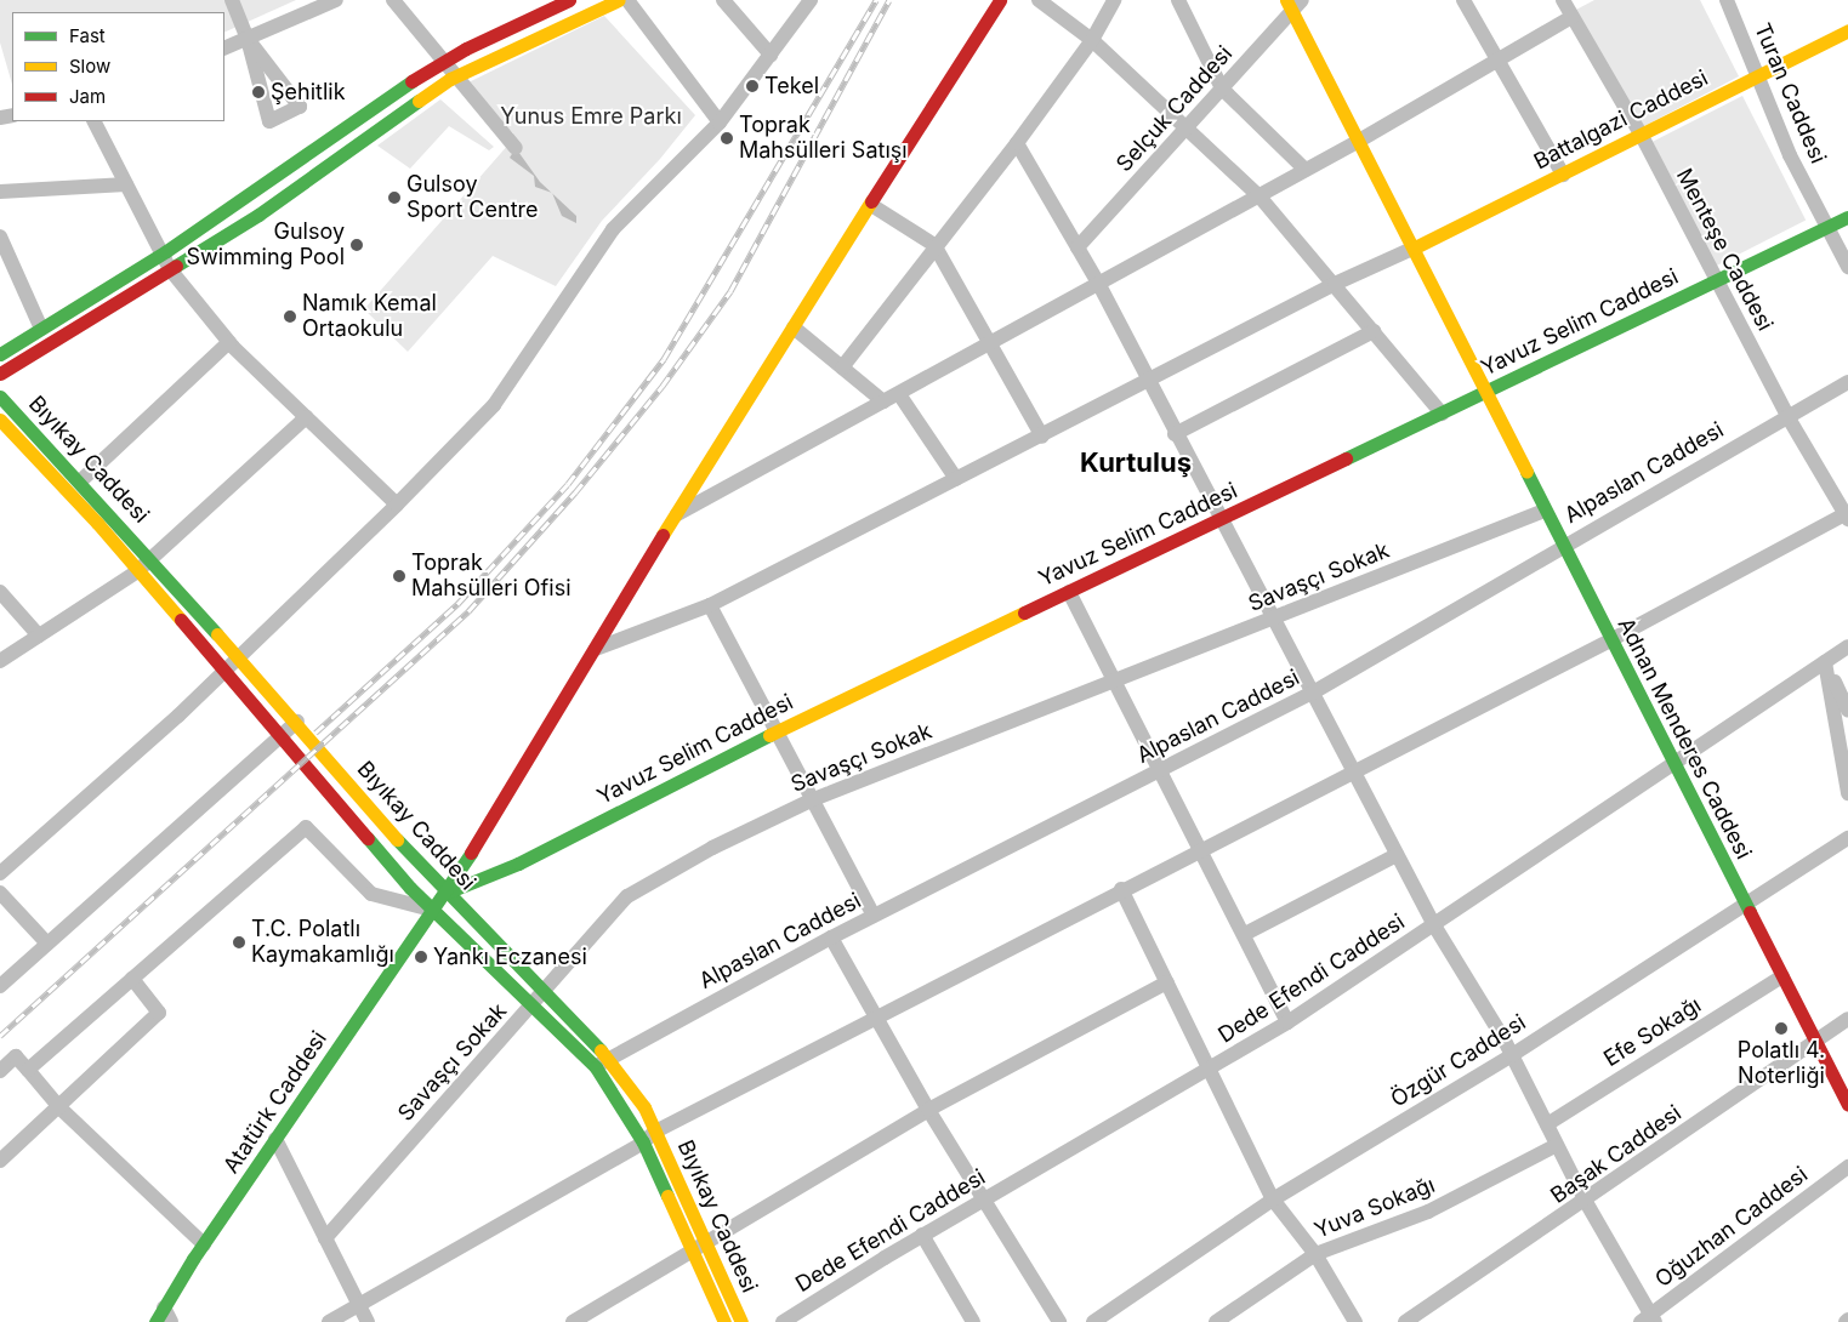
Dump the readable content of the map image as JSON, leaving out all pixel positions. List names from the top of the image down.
{
  "streets": {
    "street": [
      "Turan Caddesi",
      "Selçuk Caddesi",
      "Battalgazi Caddesi",
      "Menteşe Caddesi",
      "Yavuz Selim Caddesi",
      "Bıyıkay Caddesi",
      "Alpaslan Caddesi",
      "Savaşçı Sokak",
      "Adnan Menderes Caddesi",
      "Dede Efendi Caddesi",
      "Efe Sokağı",
      "Özgür Caddesi",
      "Atatürk Caddesi",
      "Başak Caddesi",
      "Yuva Sokağı",
      "Oğuzhan Caddesi"
    ]
  },
  "crossings": [
    ["Turan Caddesi", "Battalgazi Caddesi"],
    ["Turan Caddesi", "Yavuz Selim Caddesi"],
    ["Selçuk Caddesi", "Adnan Menderes Caddesi"],
    ["Battalgazi Caddesi", "Menteşe Caddesi"],
    ["Battalgazi Caddesi", "Adnan Menderes Caddesi"],
    ["Menteşe Caddesi", "Yavuz Selim Caddesi"],
    ["Menteşe Caddesi", "Alpaslan Caddesi"],
    ["Yavuz Selim Caddesi", "Bıyıkay Caddesi"],
    ["Yavuz Selim Caddesi", "Adnan Menderes Caddesi"],
    ["Yavuz Selim Caddesi", "Atatürk Caddesi"],
    ["Bıyıkay Caddesi", "Alpaslan Caddesi"],
    ["Bıyıkay Caddesi", "Savaşçı Sokak"],
    ["Bıyıkay Caddesi", "Atatürk Caddesi"],
    ["Alpaslan Caddesi", "Adnan Menderes Caddesi"],
    ["Savaşçı Sokak", "Adnan Menderes Caddesi"],
    ["Adnan Menderes Caddesi", "Dede Efendi Caddesi"],
    ["Adnan Menderes Caddesi", "Efe Sokağı"],
    ["Adnan Menderes Caddesi", "Özgür Caddesi"],
    ["Adnan Menderes Caddesi", "Başak Caddesi"]
  ],
  "districts": ["Kurtuluş"],
  "parks": ["Yunus Emre Parkı"],
  "places": [
    "Tekel",
    "Şehitlik",
    "Toprak Mahsülleri Satışı",
    "Gulsoy Sport Centre",
    "Gulsoy Swimming Pool",
    "Namık Kemal Ortaokulu",
    "Toprak Mahsülleri Ofisi",
    "T.C. Polatlı Kaymakamlığı",
    "Yankı Eczanesi",
    "Polatlı 4. Noterliği"
  ],
  "legend": ["Fast", "Slow", "Jam"]
}
